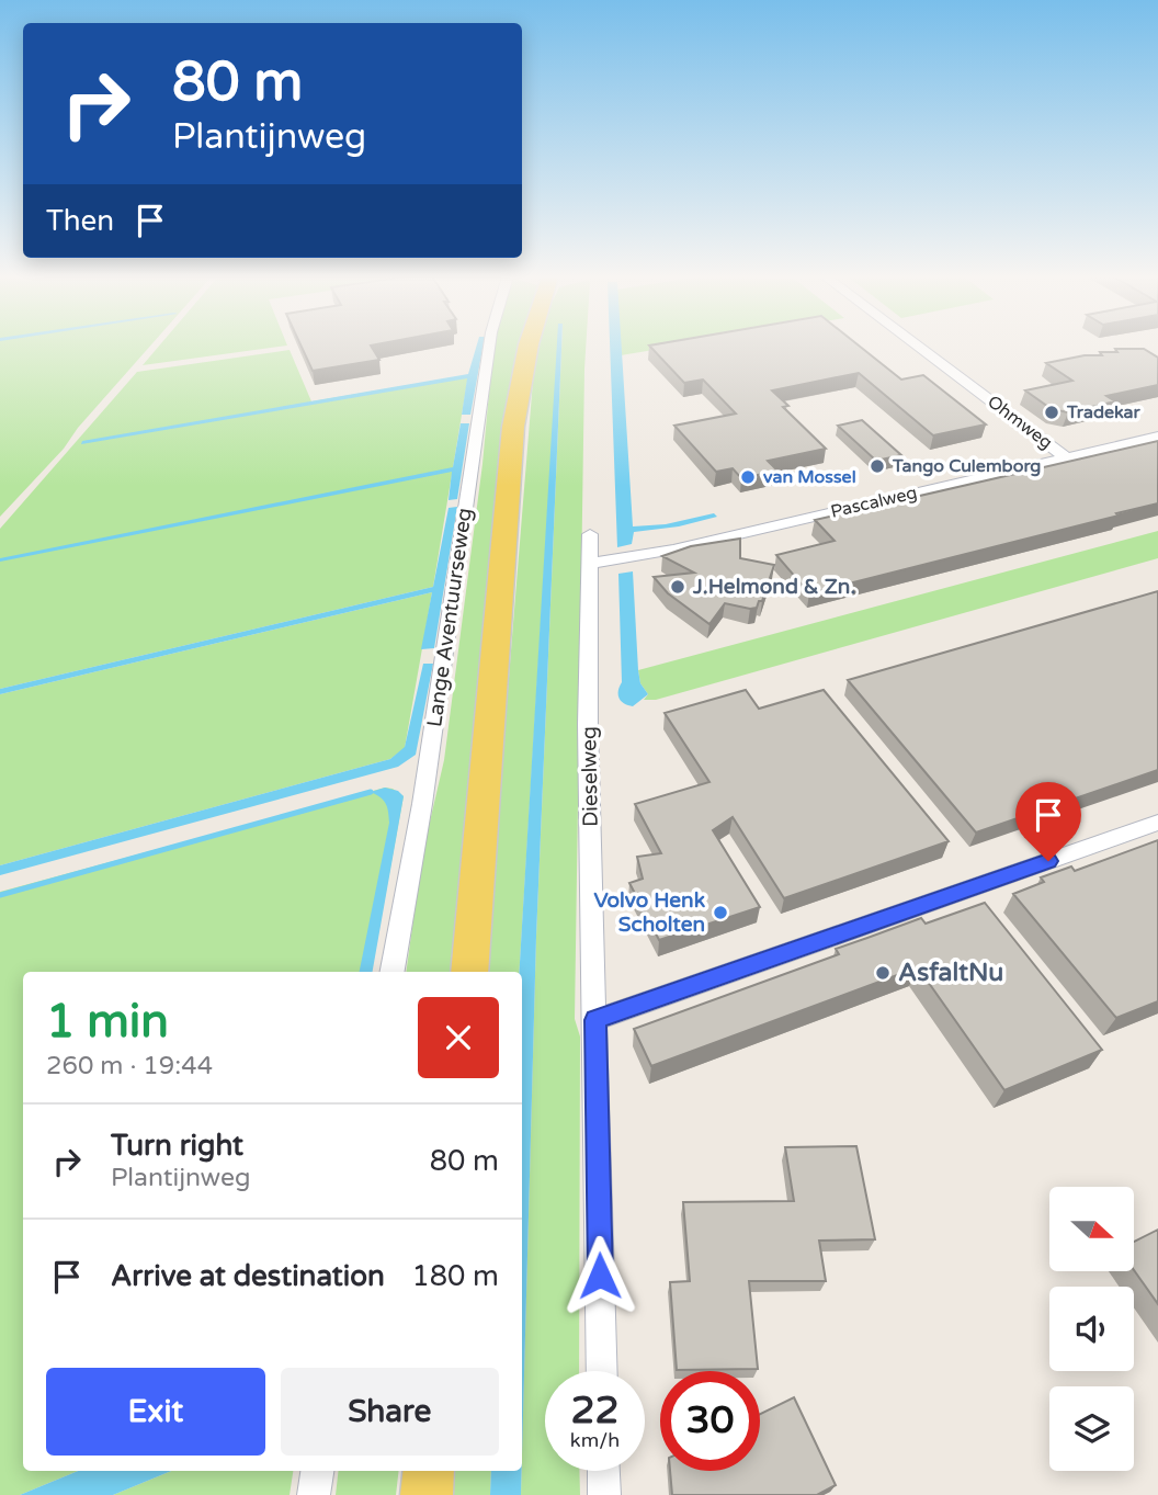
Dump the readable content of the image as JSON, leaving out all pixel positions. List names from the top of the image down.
{
  "streets": {
    "street": [
      "Ohmweg",
      "Pascalweg",
      "Lange Aventuurseweg",
      "Dieselweg"
    ]
  },
  "crossings": [
    ["Ohmweg", "Pascalweg"],
    ["Pascalweg", "Dieselweg"]
  ],
  "places": [
    "Tradekar",
    "Tango Culemborg",
    "van Mossel",
    "J.Helmond & Zn.",
    "Volvo Henk Scholten",
    "AsfaltNu"
  ],
  "north": "right",
  "page": {
    "turn": ["80 m", "Plantijnweg"],
    "then": "Then",
    "heading": ["1 min", "260 m · 19:44"],
    "list": [
      {
        "name": "Turn right",
        "note": "Plantijnweg",
        "value": "80 m"
      },
      {
        "name": "Arrive at destination",
        "value": "180 m"
      }
    ],
    "buttons": ["Exit", "Share"],
    "speed": "22 km/h",
    "limit": "30"
  }
}
